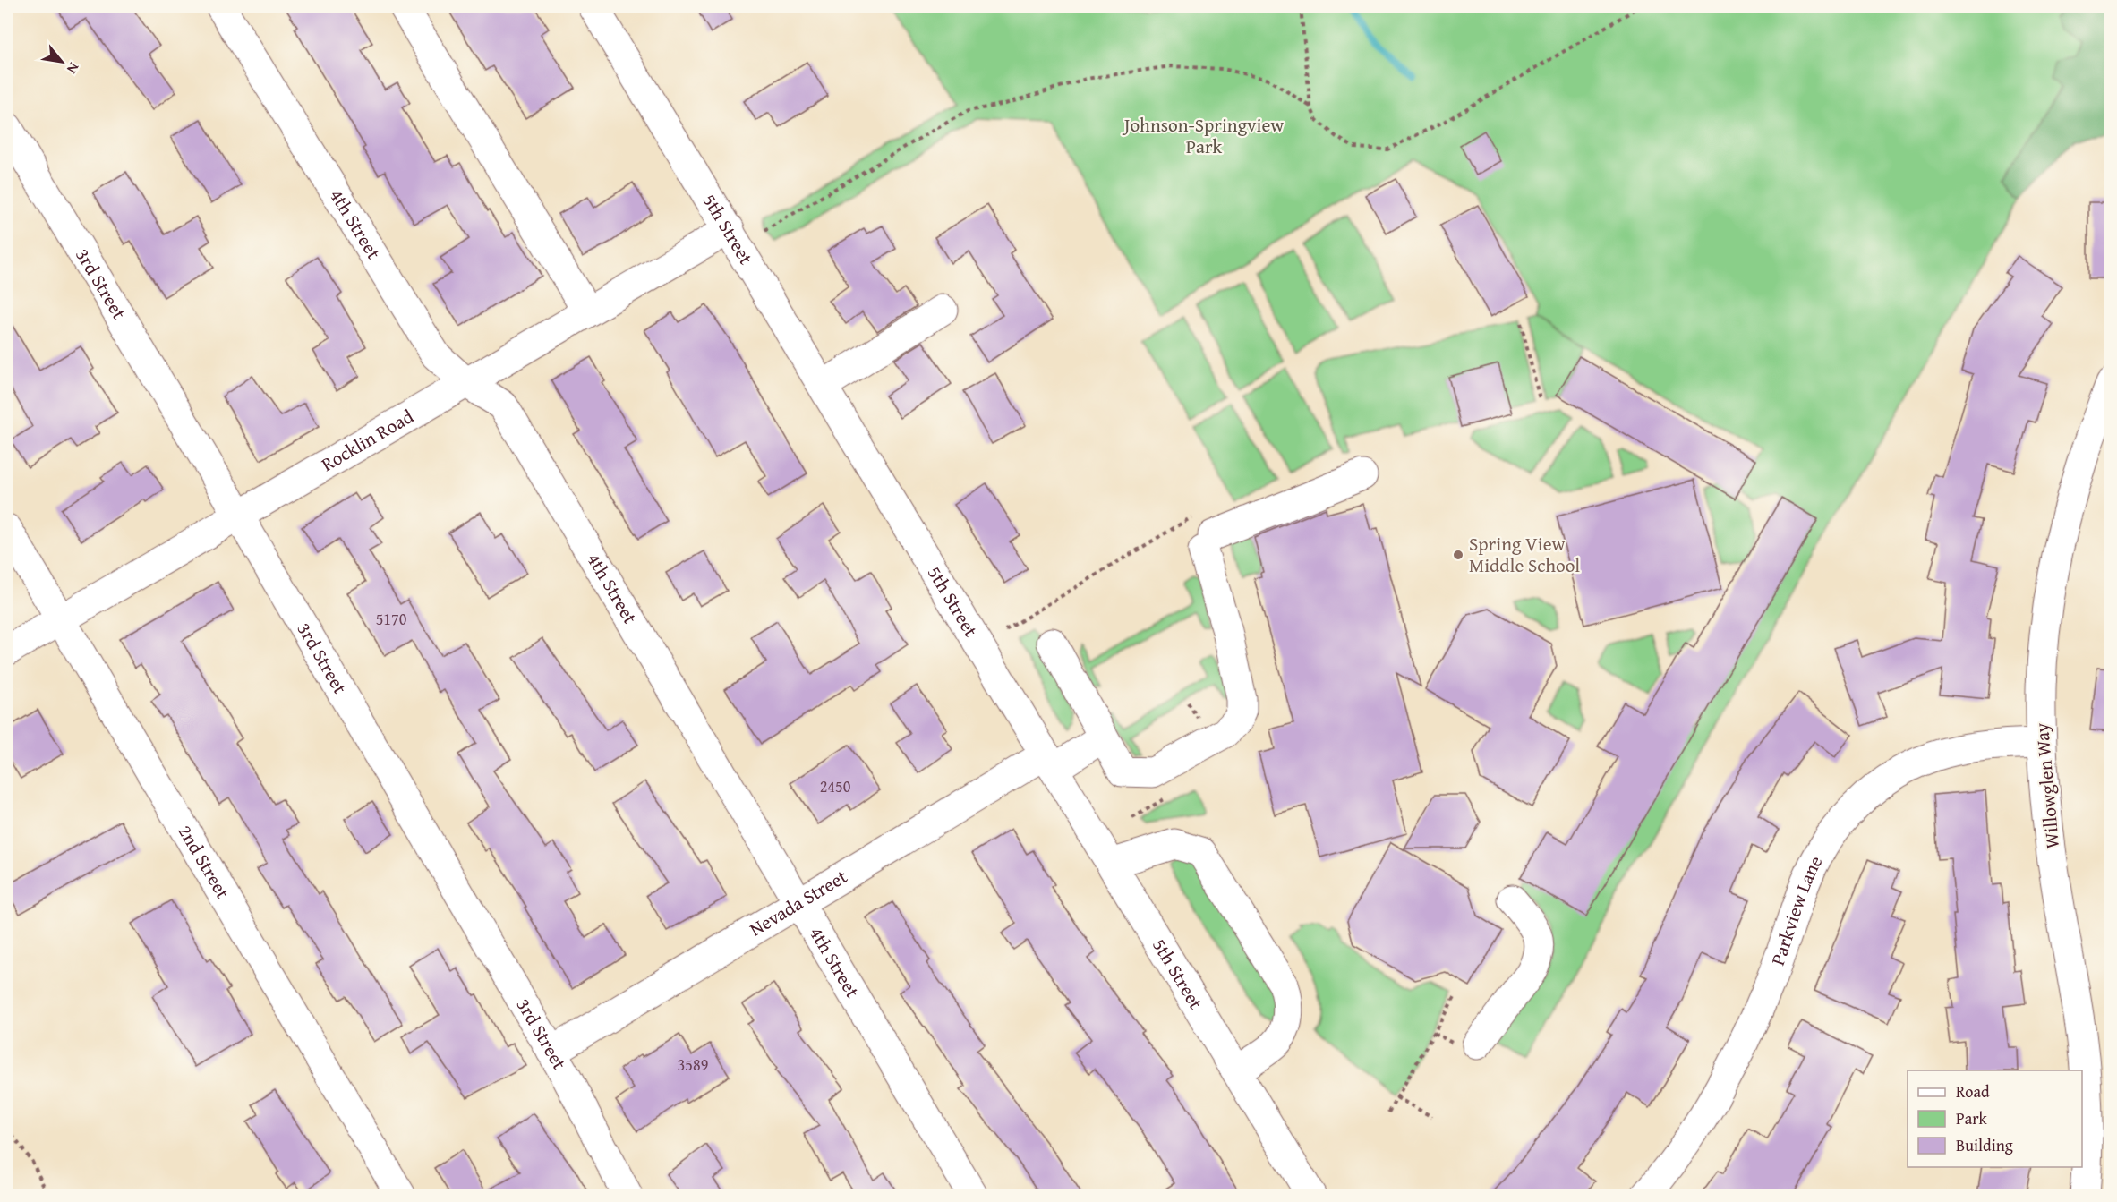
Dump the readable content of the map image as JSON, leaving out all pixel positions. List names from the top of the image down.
{
  "streets": {
    "street": [
      "4th Street",
      "5th Street",
      "3rd Street",
      "Rocklin Road",
      "Willowglen Way",
      "2nd Street",
      "Nevada Street",
      "Parkview Lane"
    ]
  },
  "crossings": [
    ["4th Street", "Rocklin Road"],
    ["4th Street", "Nevada Street"],
    ["5th Street", "Rocklin Road"],
    ["5th Street", "Nevada Street"],
    ["3rd Street", "Rocklin Road"],
    ["3rd Street", "Nevada Street"],
    ["Rocklin Road", "2nd Street"],
    ["Willowglen Way", "Parkview Lane"]
  ],
  "parks": ["Johnson-Springview Park"],
  "places": ["Spring View Middle School"],
  "house_numbers": ["5170", "2450", "3589"],
  "legend": ["Road", "Park", "Building"],
  "north": "bottom right"
}
